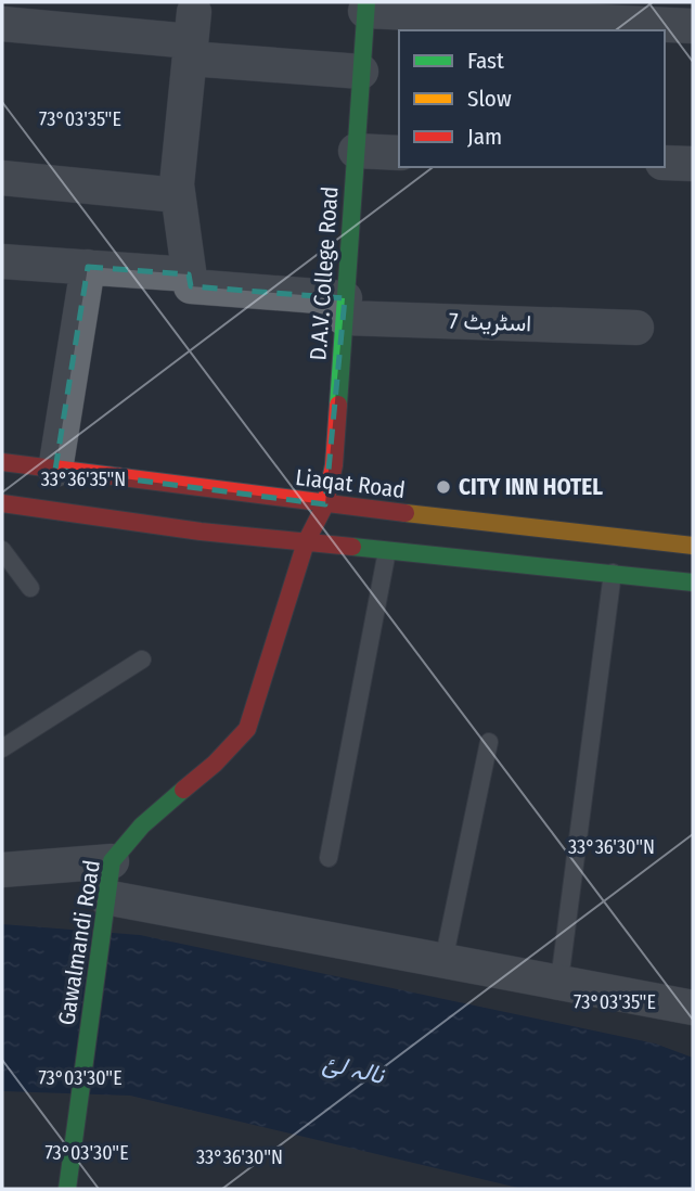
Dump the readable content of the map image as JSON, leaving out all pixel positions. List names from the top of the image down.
{
  "streets": {
    "main road": ["D.A.V. College Road", "Liaqat Road", "Gawalmandi Road"],
    "street": ["اسٹریٹ 7"]
  },
  "crossings": [
    ["D.A.V. College Road", "اسٹریٹ 7"],
    ["D.A.V. College Road", "Liaqat Road"],
    ["D.A.V. College Road", "Gawalmandi Road"]
  ],
  "water": ["نالہ لئ"],
  "places": ["CITY INN HOTEL"],
  "legend": ["Fast", "Slow", "Jam"],
  "coordinates": [
    "73°03'35\"E",
    "33°36'35\"N",
    "33°36'30\"N",
    "73°03'30\"E"
  ]
}
